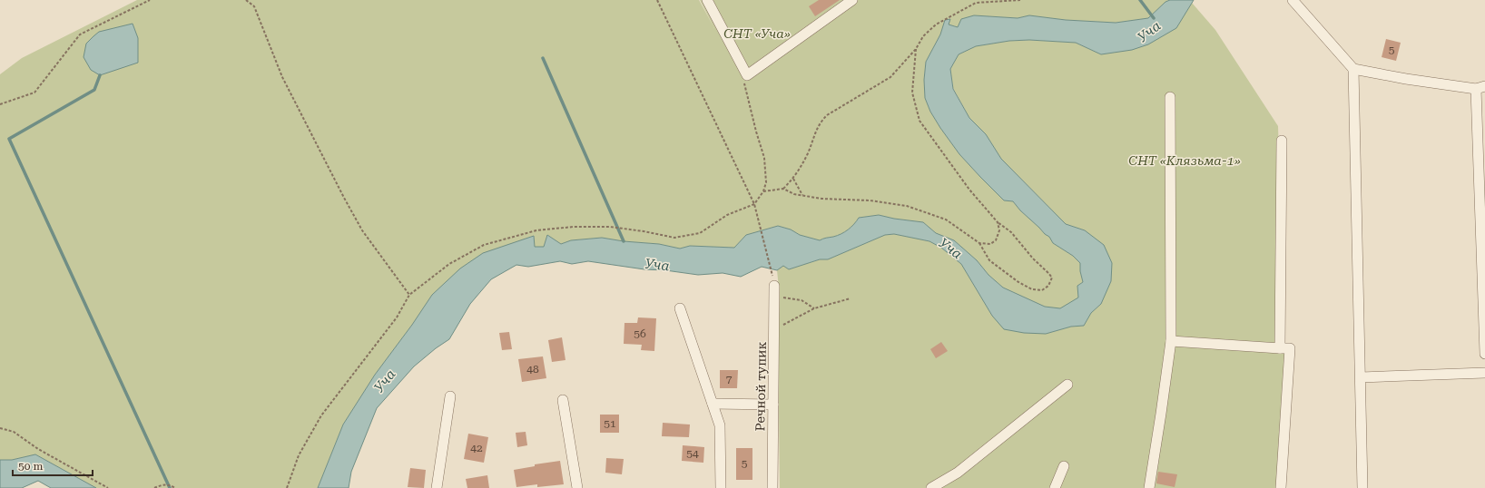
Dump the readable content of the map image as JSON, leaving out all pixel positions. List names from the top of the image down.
{
  "streets": {
    "street": ["Речной тупик"]
  },
  "water": ["Уча"],
  "parks": ["СНТ «Уча»", "СНТ «Клязьма-1»"],
  "house_numbers": [
    "5",
    "56",
    "48",
    "7",
    "51",
    "42",
    "54",
    "5"
  ],
  "scale_bar": "50 m"
}
